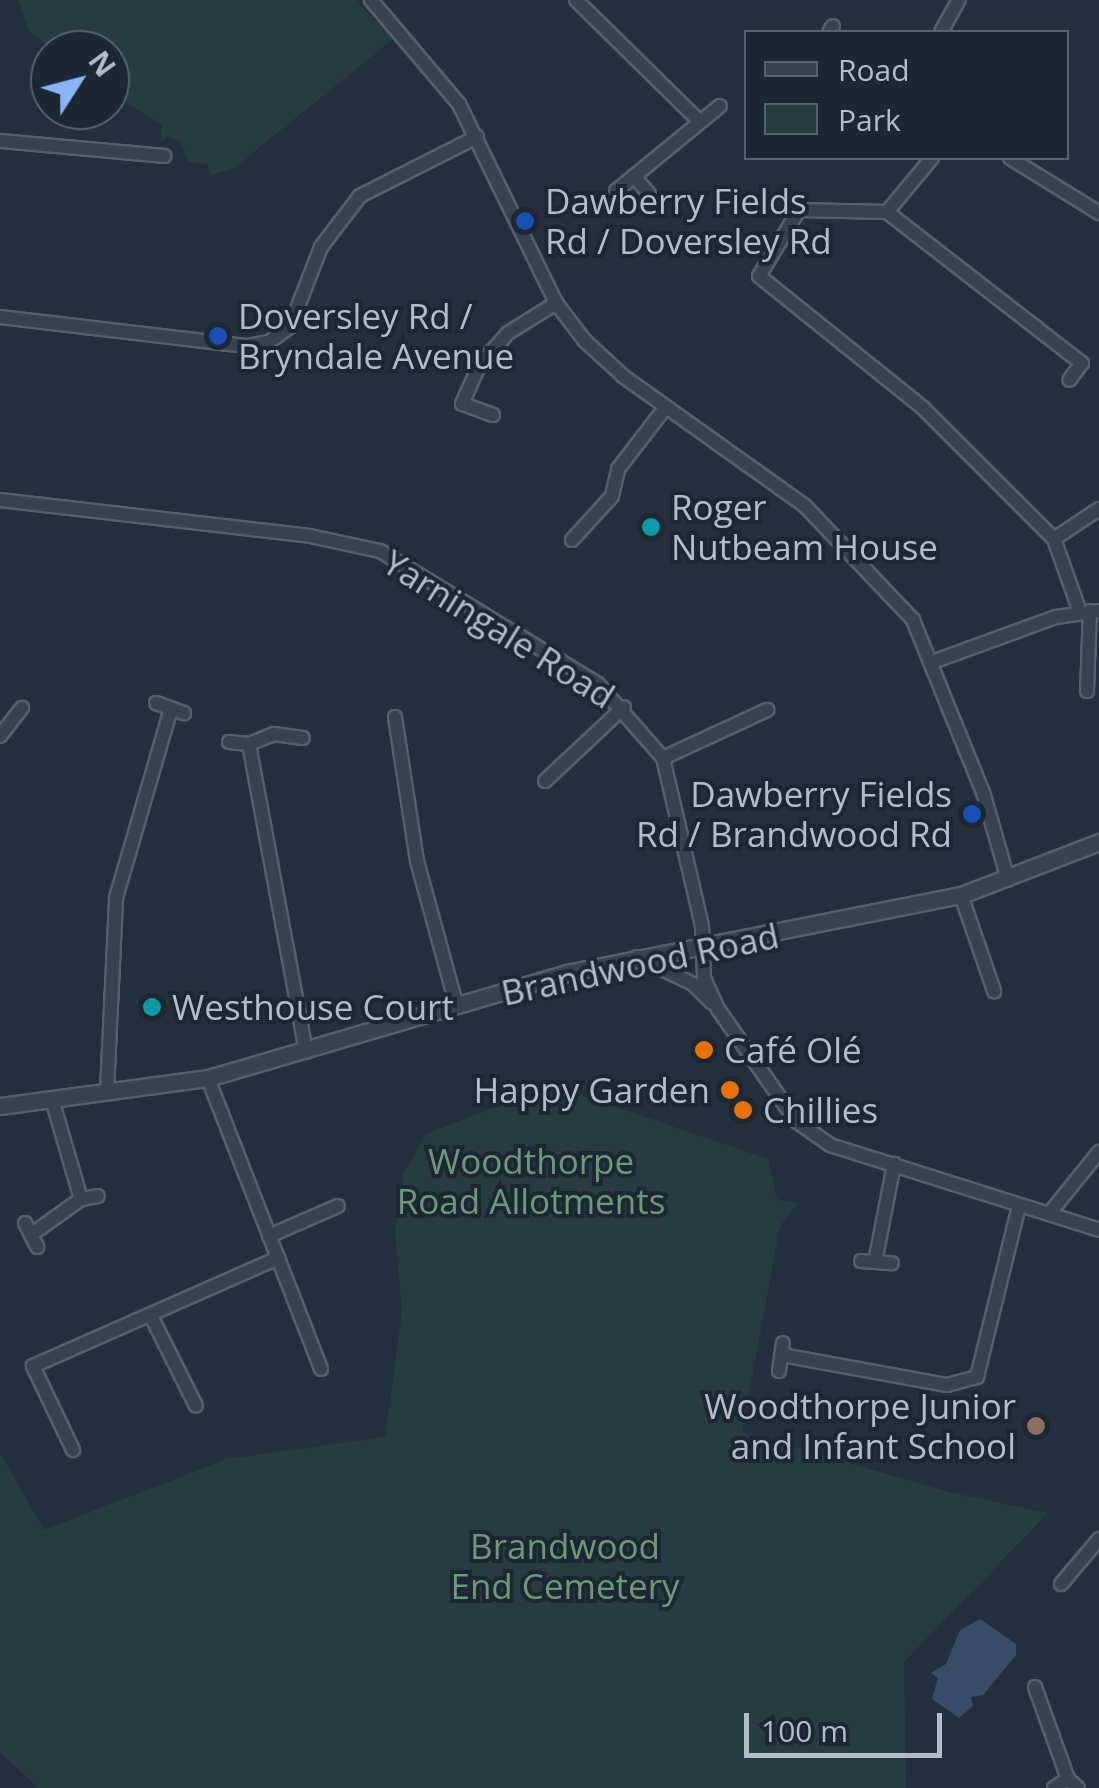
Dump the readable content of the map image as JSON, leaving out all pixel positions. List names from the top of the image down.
{
  "streets": {
    "street": ["Yarningale Road", "Brandwood Road"]
  },
  "crossings": [
    ["Yarningale Road", "Brandwood Road"]
  ],
  "parks": ["Woodthorpe Road Allotments", "Brandwood End Cemetery"],
  "places": [
    "Dawberry Fields Rd / Doversley Rd",
    "Doversley Rd / Bryndale Avenue",
    "Roger Nutbeam House",
    "Dawberry Fields Rd / Brandwood Rd",
    "Westhouse Court",
    "Café Olé",
    "Happy Garden",
    "Chillies",
    "Woodthorpe Junior and Infant School"
  ],
  "legend": ["Road", "Park"],
  "scale_bar": "100 m",
  "north": "top right"
}
